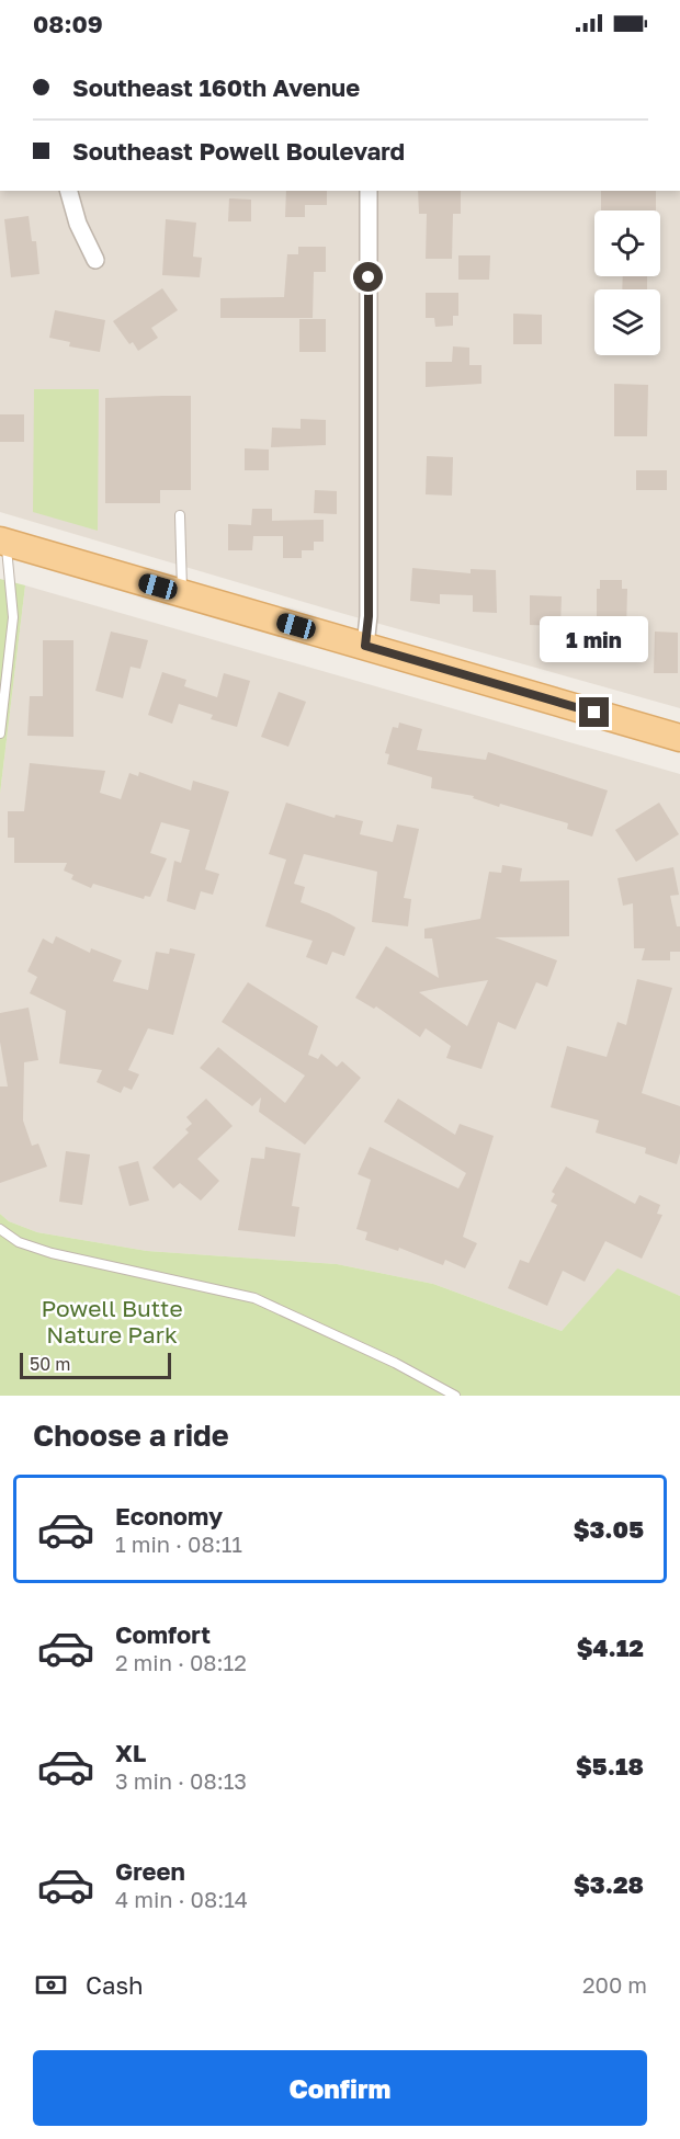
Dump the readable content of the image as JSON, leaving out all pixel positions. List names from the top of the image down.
{
  "parks": ["Powell Butte Nature Park"],
  "scale_bar": "50 m",
  "page": {
    "status": "08:09",
    "banner": ["Southeast 160th Avenue", "Southeast Powell Boulevard"],
    "bubble": "1 min",
    "scale": "50 m",
    "heading": "Choose a ride",
    "list": [
      {
        "name": "Economy",
        "note": "1 min · 08:11",
        "value": "$3.05"
      },
      {
        "name": "Comfort",
        "note": "2 min · 08:12",
        "value": "$4.12"
      },
      {
        "name": "XL",
        "note": "3 min · 08:13",
        "value": "$5.18"
      },
      {
        "name": "Green",
        "note": "4 min · 08:14",
        "value": "$3.28"
      }
    ],
    "pay": ["Cash", "200 m"],
    "buttons": "Confirm"
  }
}
